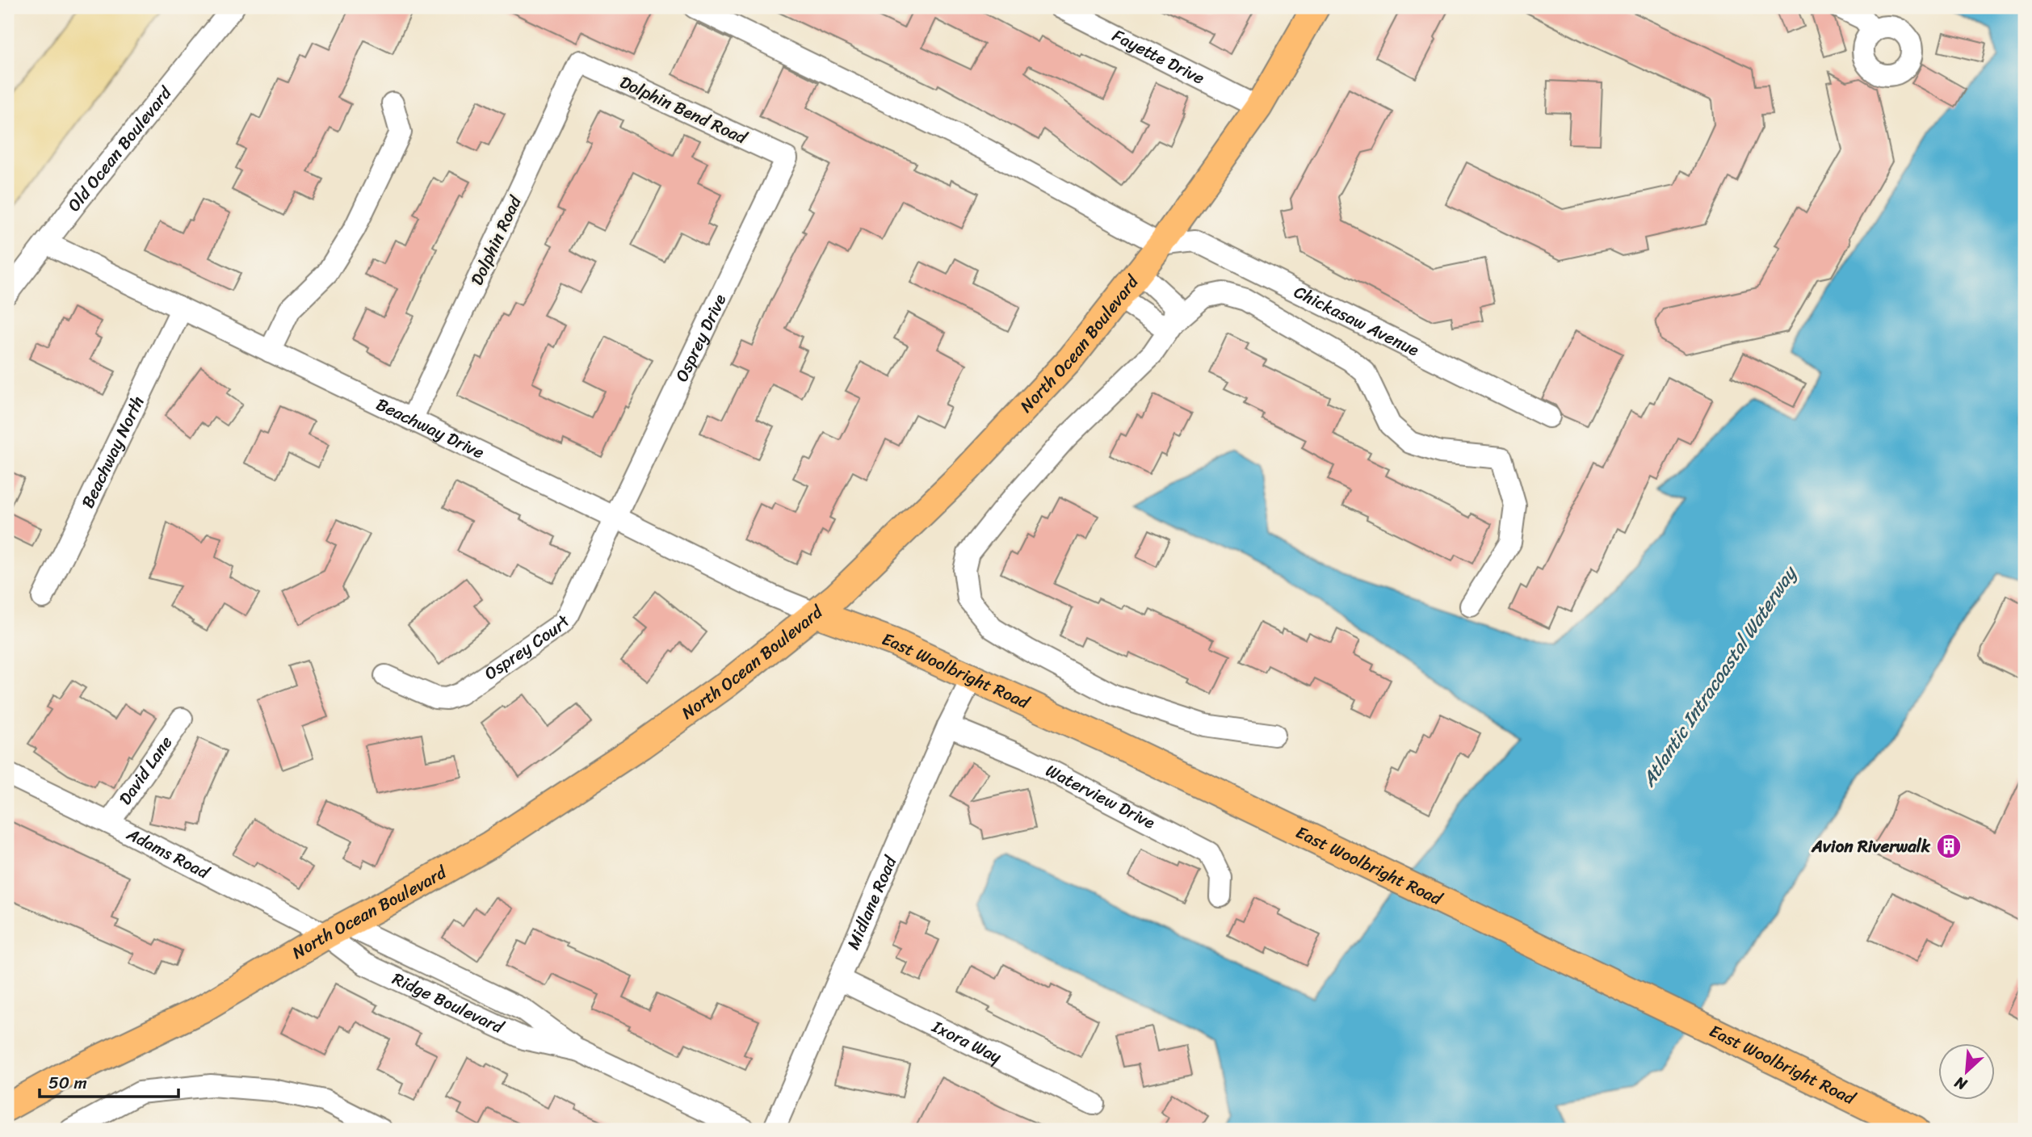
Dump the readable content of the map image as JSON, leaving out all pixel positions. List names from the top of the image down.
{
  "streets": {
    "main road": ["North Ocean Boulevard", "East Woolbright Road"],
    "street": [
      "Fayette Drive",
      "Dolphin Bend Road",
      "Old Ocean Boulevard",
      "Dolphin Road",
      "Chickasaw Avenue",
      "Osprey Drive",
      "Beachway Drive",
      "Beachway North",
      "Osprey Court",
      "David Lane",
      "Waterview Drive",
      "Adams Road",
      "Midlane Road",
      "Ridge Boulevard",
      "Ixora Way"
    ]
  },
  "crossings": [
    ["Fayette Drive", "North Ocean Boulevard"],
    ["Dolphin Bend Road", "Dolphin Road"],
    ["Dolphin Bend Road", "Osprey Drive"],
    ["Old Ocean Boulevard", "Beachway Drive"],
    ["Dolphin Road", "Beachway Drive"],
    ["Chickasaw Avenue", "North Ocean Boulevard"],
    ["Osprey Drive", "Beachway Drive"],
    ["Osprey Drive", "Osprey Court"],
    ["North Ocean Boulevard", "Beachway Drive"],
    ["North Ocean Boulevard", "East Woolbright Road"],
    ["North Ocean Boulevard", "Adams Road"],
    ["North Ocean Boulevard", "Ridge Boulevard"],
    ["Beachway Drive", "Beachway North"],
    ["Beachway Drive", "Osprey Court"],
    ["Beachway Drive", "East Woolbright Road"],
    ["East Woolbright Road", "Midlane Road"],
    ["David Lane", "Adams Road"],
    ["Waterview Drive", "Midlane Road"],
    ["Adams Road", "Ridge Boulevard"],
    ["Midlane Road", "Ixora Way"]
  ],
  "water": ["Atlantic Intracoastal Waterway"],
  "places": {
    "building": ["Avion Riverwalk"]
  },
  "scale_bar": "50 m",
  "north": "bottom left"
}
